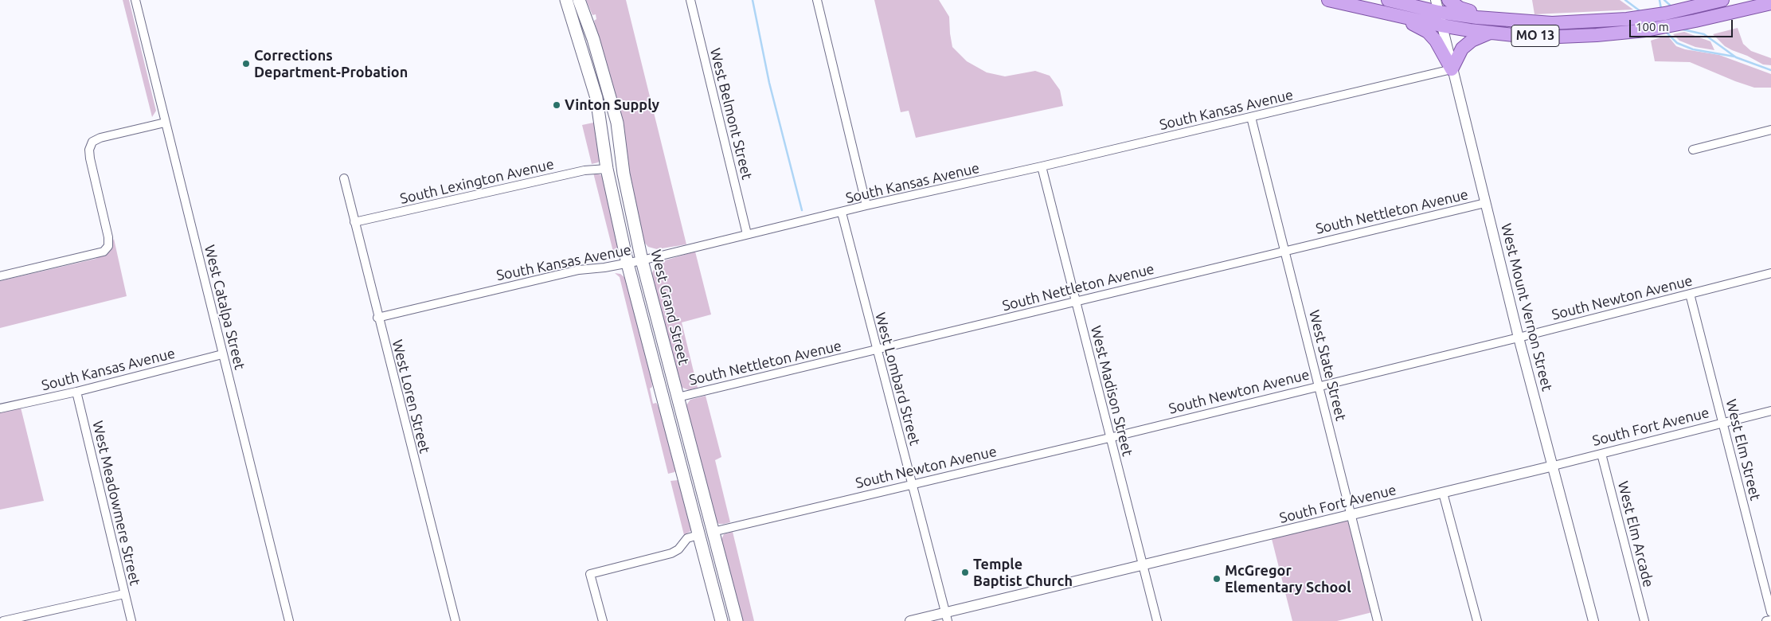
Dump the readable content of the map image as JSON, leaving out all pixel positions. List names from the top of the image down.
{
  "streets": {
    "main road": ["MO 13", "West Grand Street"],
    "street": [
      "South Kansas Avenue",
      "West Belmont Street",
      "South Lexington Avenue",
      "South Nettleton Avenue",
      "South Newton Avenue",
      "West Catalpa Street",
      "West Mount Vernon Street",
      "West State Street",
      "West Lombard Street",
      "West Madison Street",
      "West Loren Street",
      "South Fort Avenue",
      "West Elm Street",
      "West Meadowmere Street",
      "West Elm Arcade"
    ]
  },
  "crossings": [
    ["MO 13", "West Mount Vernon Street"],
    ["South Kansas Avenue", "West Belmont Street"],
    ["South Kansas Avenue", "West Catalpa Street"],
    ["South Kansas Avenue", "West Grand Street"],
    ["South Kansas Avenue", "West Mount Vernon Street"],
    ["South Kansas Avenue", "West State Street"],
    ["South Kansas Avenue", "West Lombard Street"],
    ["South Kansas Avenue", "West Madison Street"],
    ["South Kansas Avenue", "West Loren Street"],
    ["South Kansas Avenue", "West Meadowmere Street"],
    ["South Lexington Avenue", "West Grand Street"],
    ["South Lexington Avenue", "West Loren Street"],
    ["South Nettleton Avenue", "West Grand Street"],
    ["South Nettleton Avenue", "West Mount Vernon Street"],
    ["South Nettleton Avenue", "West State Street"],
    ["South Nettleton Avenue", "West Lombard Street"],
    ["South Nettleton Avenue", "West Madison Street"],
    ["South Newton Avenue", "West Grand Street"],
    ["South Newton Avenue", "West Mount Vernon Street"],
    ["South Newton Avenue", "West State Street"],
    ["South Newton Avenue", "West Lombard Street"],
    ["South Newton Avenue", "West Madison Street"],
    ["South Newton Avenue", "West Elm Street"],
    ["West Mount Vernon Street", "South Fort Avenue"],
    ["West State Street", "South Fort Avenue"],
    ["West Lombard Street", "South Fort Avenue"],
    ["West Madison Street", "South Fort Avenue"],
    ["South Fort Avenue", "West Elm Street"],
    ["South Fort Avenue", "West Elm Arcade"]
  ],
  "places": [
    "Corrections Department-Probation",
    "Vinton Supply",
    "Temple Baptist Church",
    "McGregor Elementary School"
  ],
  "scale_bar": "100 m"
}
